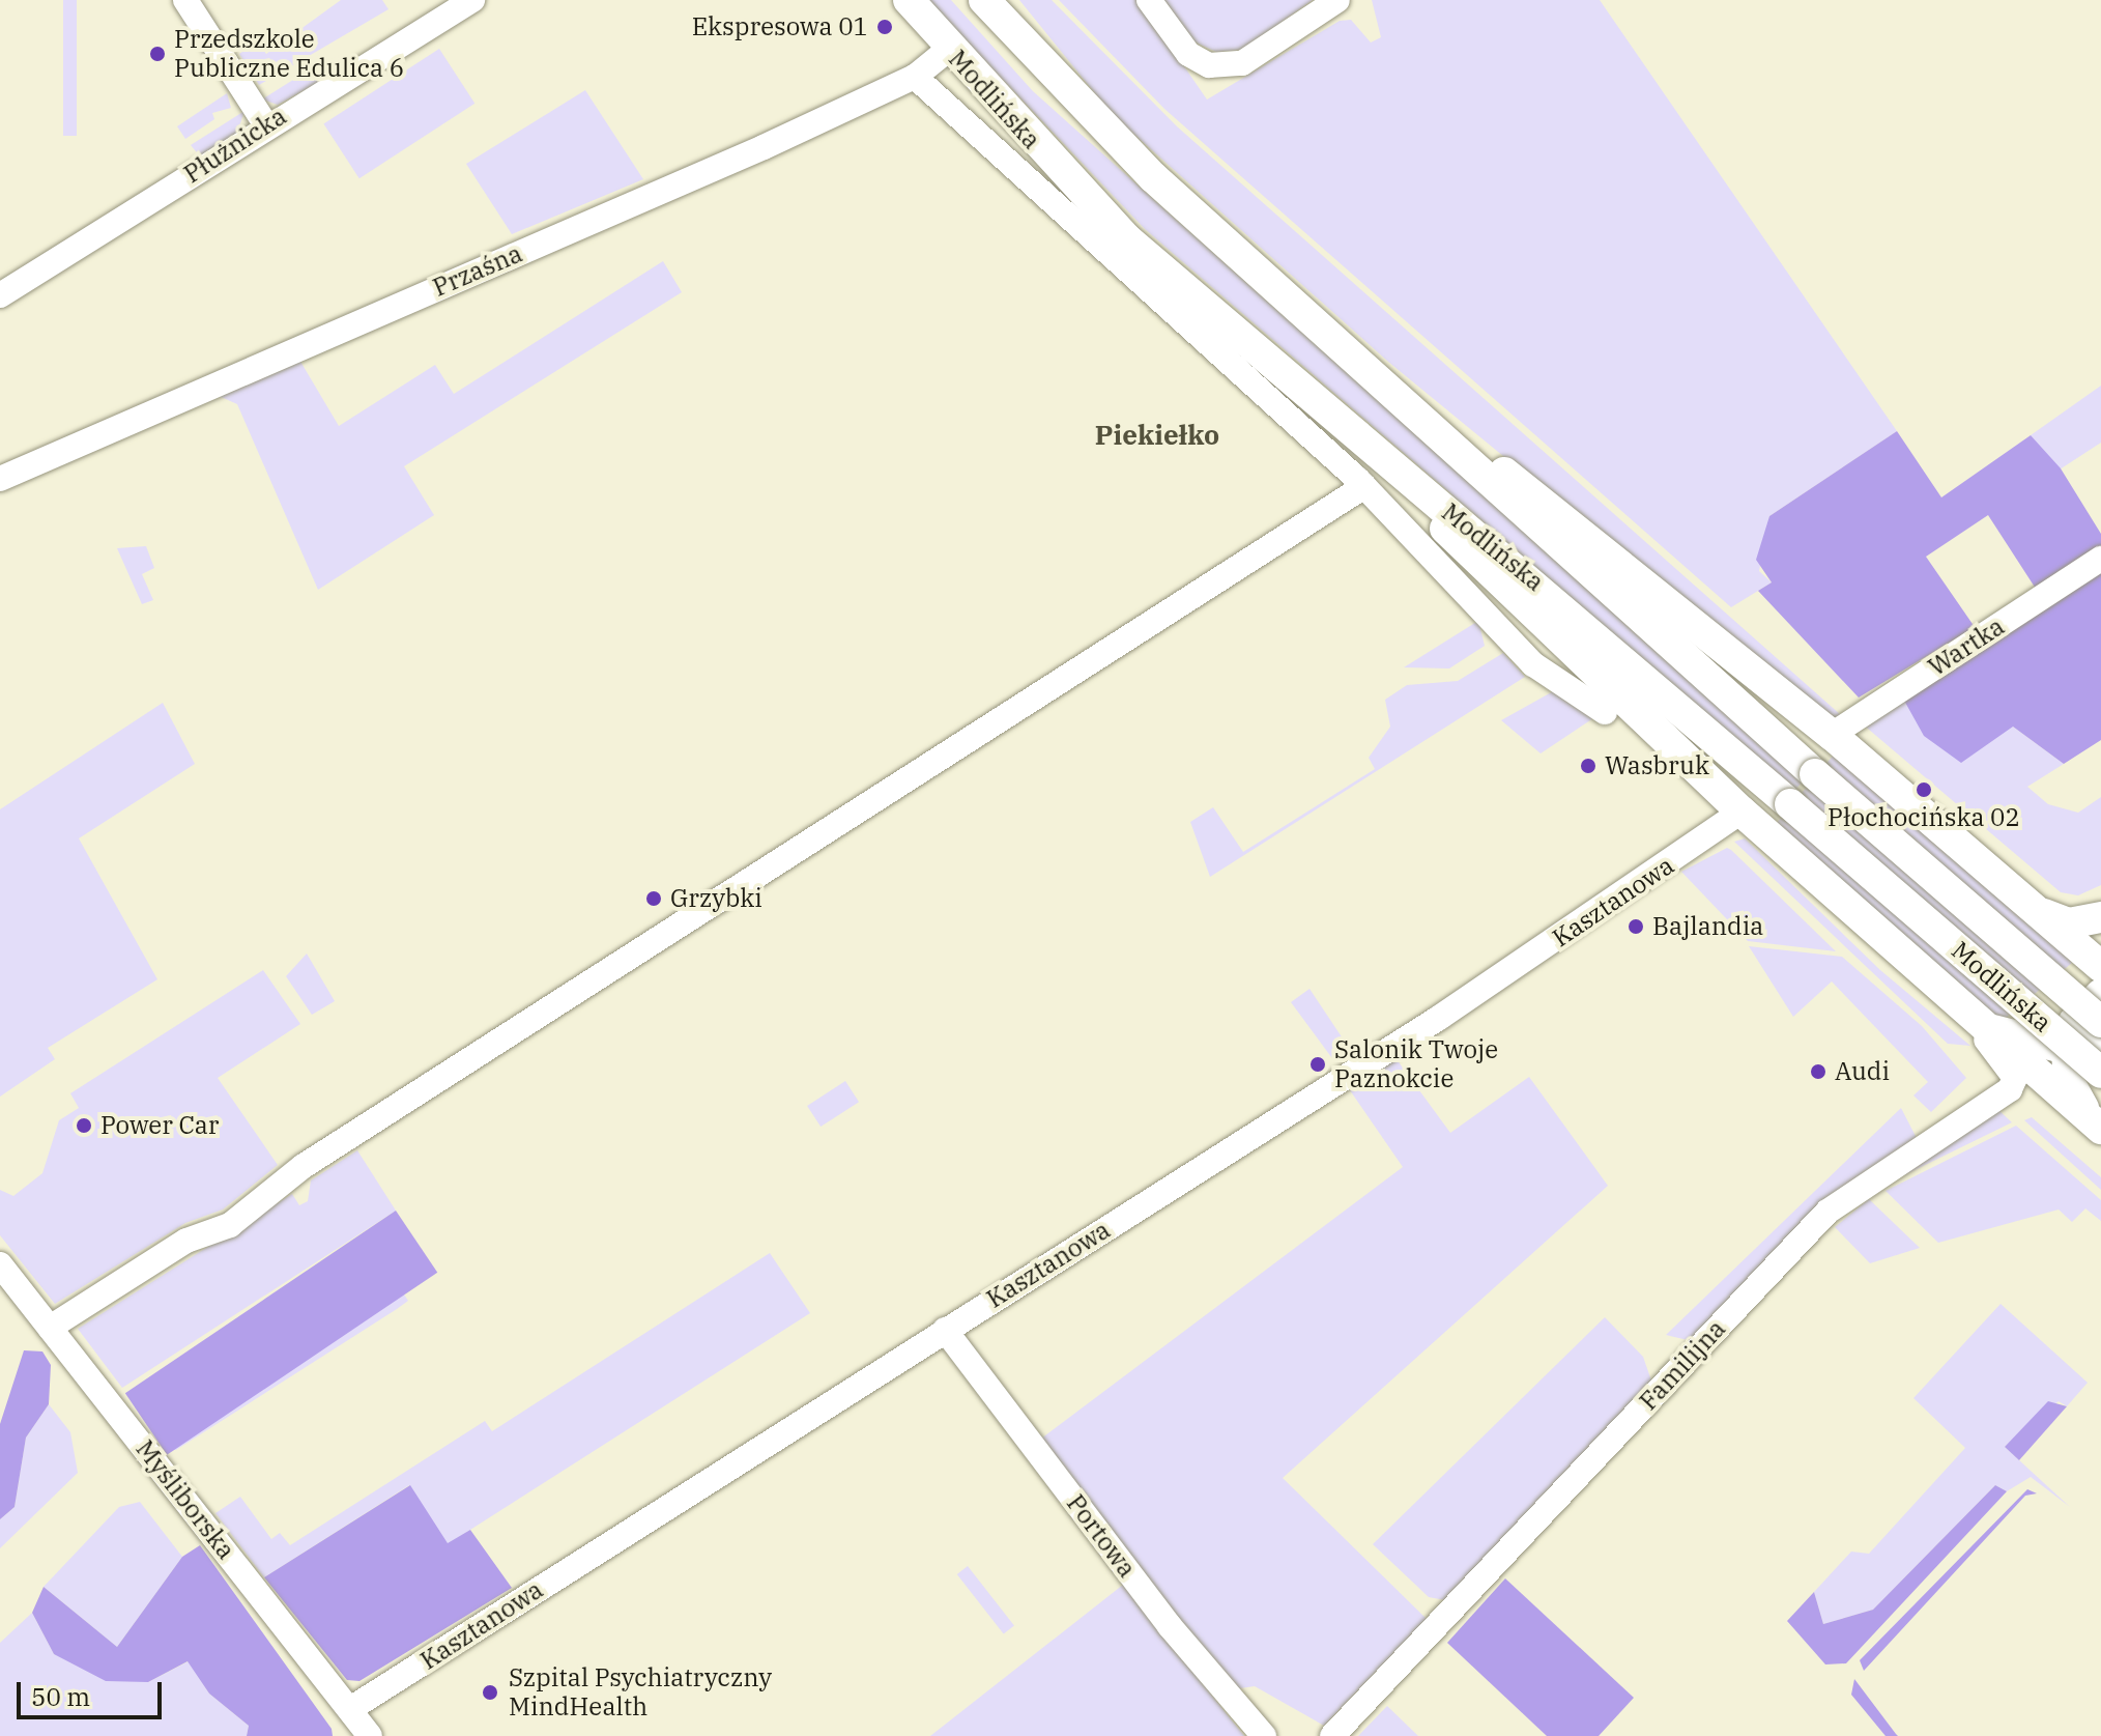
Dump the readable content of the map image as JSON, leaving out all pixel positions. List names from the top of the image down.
{
  "streets": {
    "main road": ["Modlińska"],
    "street": [
      "Płużnicka",
      "Przaśna",
      "Wartka",
      "Kasztanowa",
      "Familijna",
      "Myśliborska",
      "Portowa"
    ]
  },
  "crossings": [
    ["Modlińska", "Przaśna"],
    ["Modlińska", "Kasztanowa"],
    ["Modlińska", "Familijna"],
    ["Kasztanowa", "Myśliborska"],
    ["Kasztanowa", "Portowa"]
  ],
  "districts": ["Piekiełko"],
  "places": [
    "Ekspresowa 01",
    "Przedszkole Publiczne Edulica 6",
    "Wasbruk",
    "Płochocińska 02",
    "Grzybki",
    "Bajlandia",
    "Salonik Twoje Paznokcie",
    "Audi",
    "Power Car",
    "Szpital Psychiatryczny MindHealth"
  ],
  "scale_bar": "50 m"
}
